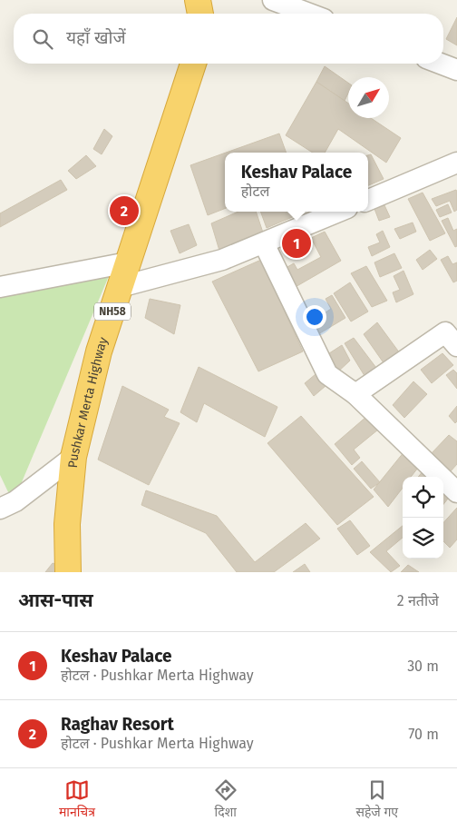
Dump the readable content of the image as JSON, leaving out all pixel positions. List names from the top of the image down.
{
  "streets": {
    "highway": ["NH58", "Pushkar Merta Highway"]
  },
  "north": "top right",
  "page": {
    "search": "यहाँ खोजें",
    "popup": ["Keshav Palace", "होटल"],
    "pins": ["2", "1"],
    "heading": ["आस-पास", "2 नतीजे"],
    "list": [
      {
        "mark": "1",
        "name": "Keshav Palace",
        "note": "होटल · Pushkar Merta Highway",
        "value": "30 m"
      },
      {
        "mark": "2",
        "name": "Raghav Resort",
        "note": "होटल · Pushkar Merta Highway",
        "value": "70 m"
      }
    ],
    "nav": ["मानचित्र", "दिशा", "सहेजे गए"]
  }
}
